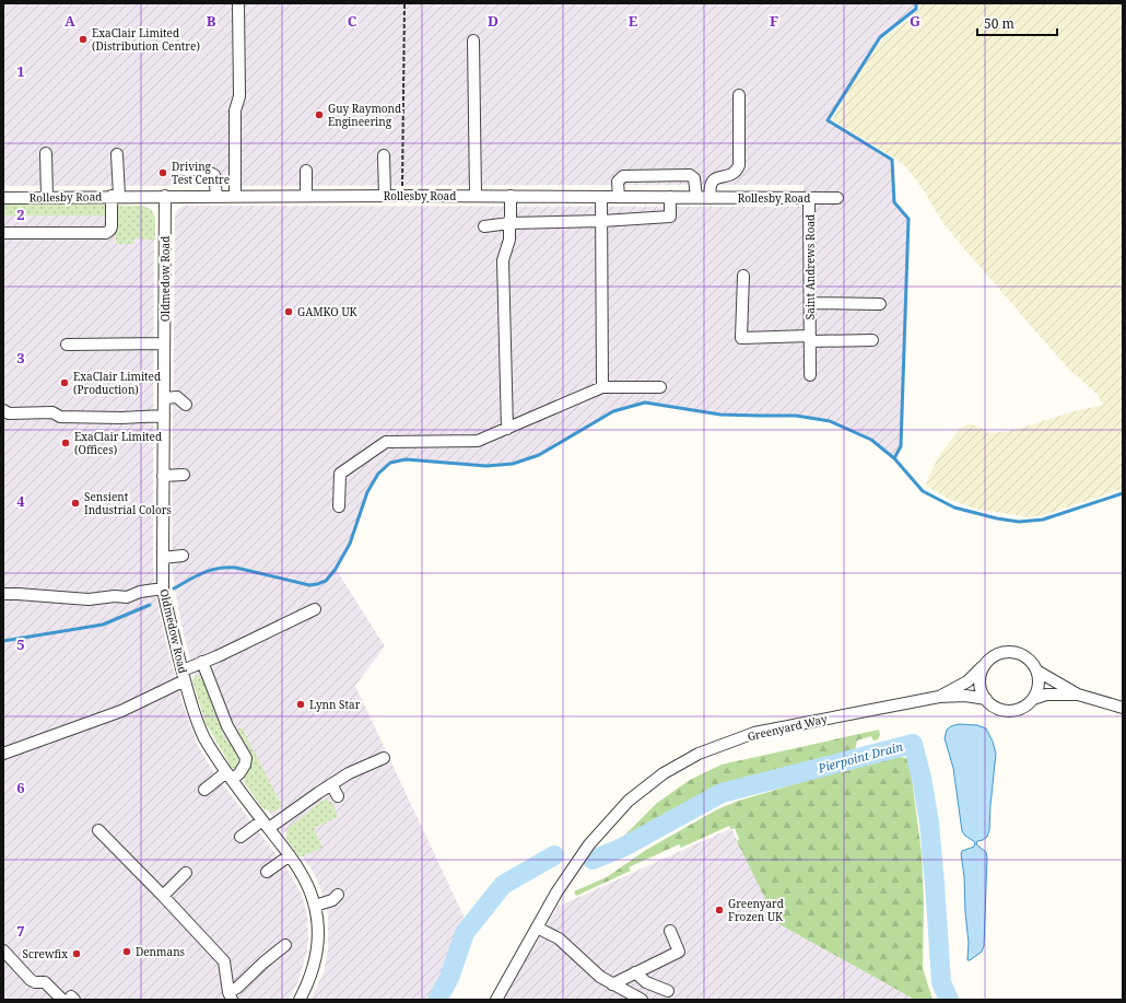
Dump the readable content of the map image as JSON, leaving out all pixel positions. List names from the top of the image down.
{
  "streets": {
    "street": [
      "Rollesby Road",
      "Saint Andrews Road",
      "Oldmedow Road",
      "Greenyard Way"
    ]
  },
  "crossings": [
    ["Rollesby Road", "Saint Andrews Road"],
    ["Rollesby Road", "Oldmedow Road"]
  ],
  "water": ["Pierpoint Drain"],
  "places": [
    "ExaClair Limited (Distribution Centre)",
    "Guy Raymond Engineering",
    "Driving Test Centre",
    "GAMKO UK",
    "ExaClair Limited (Production)",
    "ExaClair Limited (Offices)",
    "Sensient Industrial Colors",
    "Lynn Star",
    "Greenyard Frozen UK",
    "Denmans",
    "Screwfix"
  ],
  "scale_bar": "50 m",
  "grid": {
    "columns": [
      "A",
      "B",
      "C",
      "D",
      "E",
      "F",
      "G"
    ],
    "rows": [
      "1",
      "2",
      "3",
      "4",
      "5",
      "6",
      "7"
    ]
  }
}
